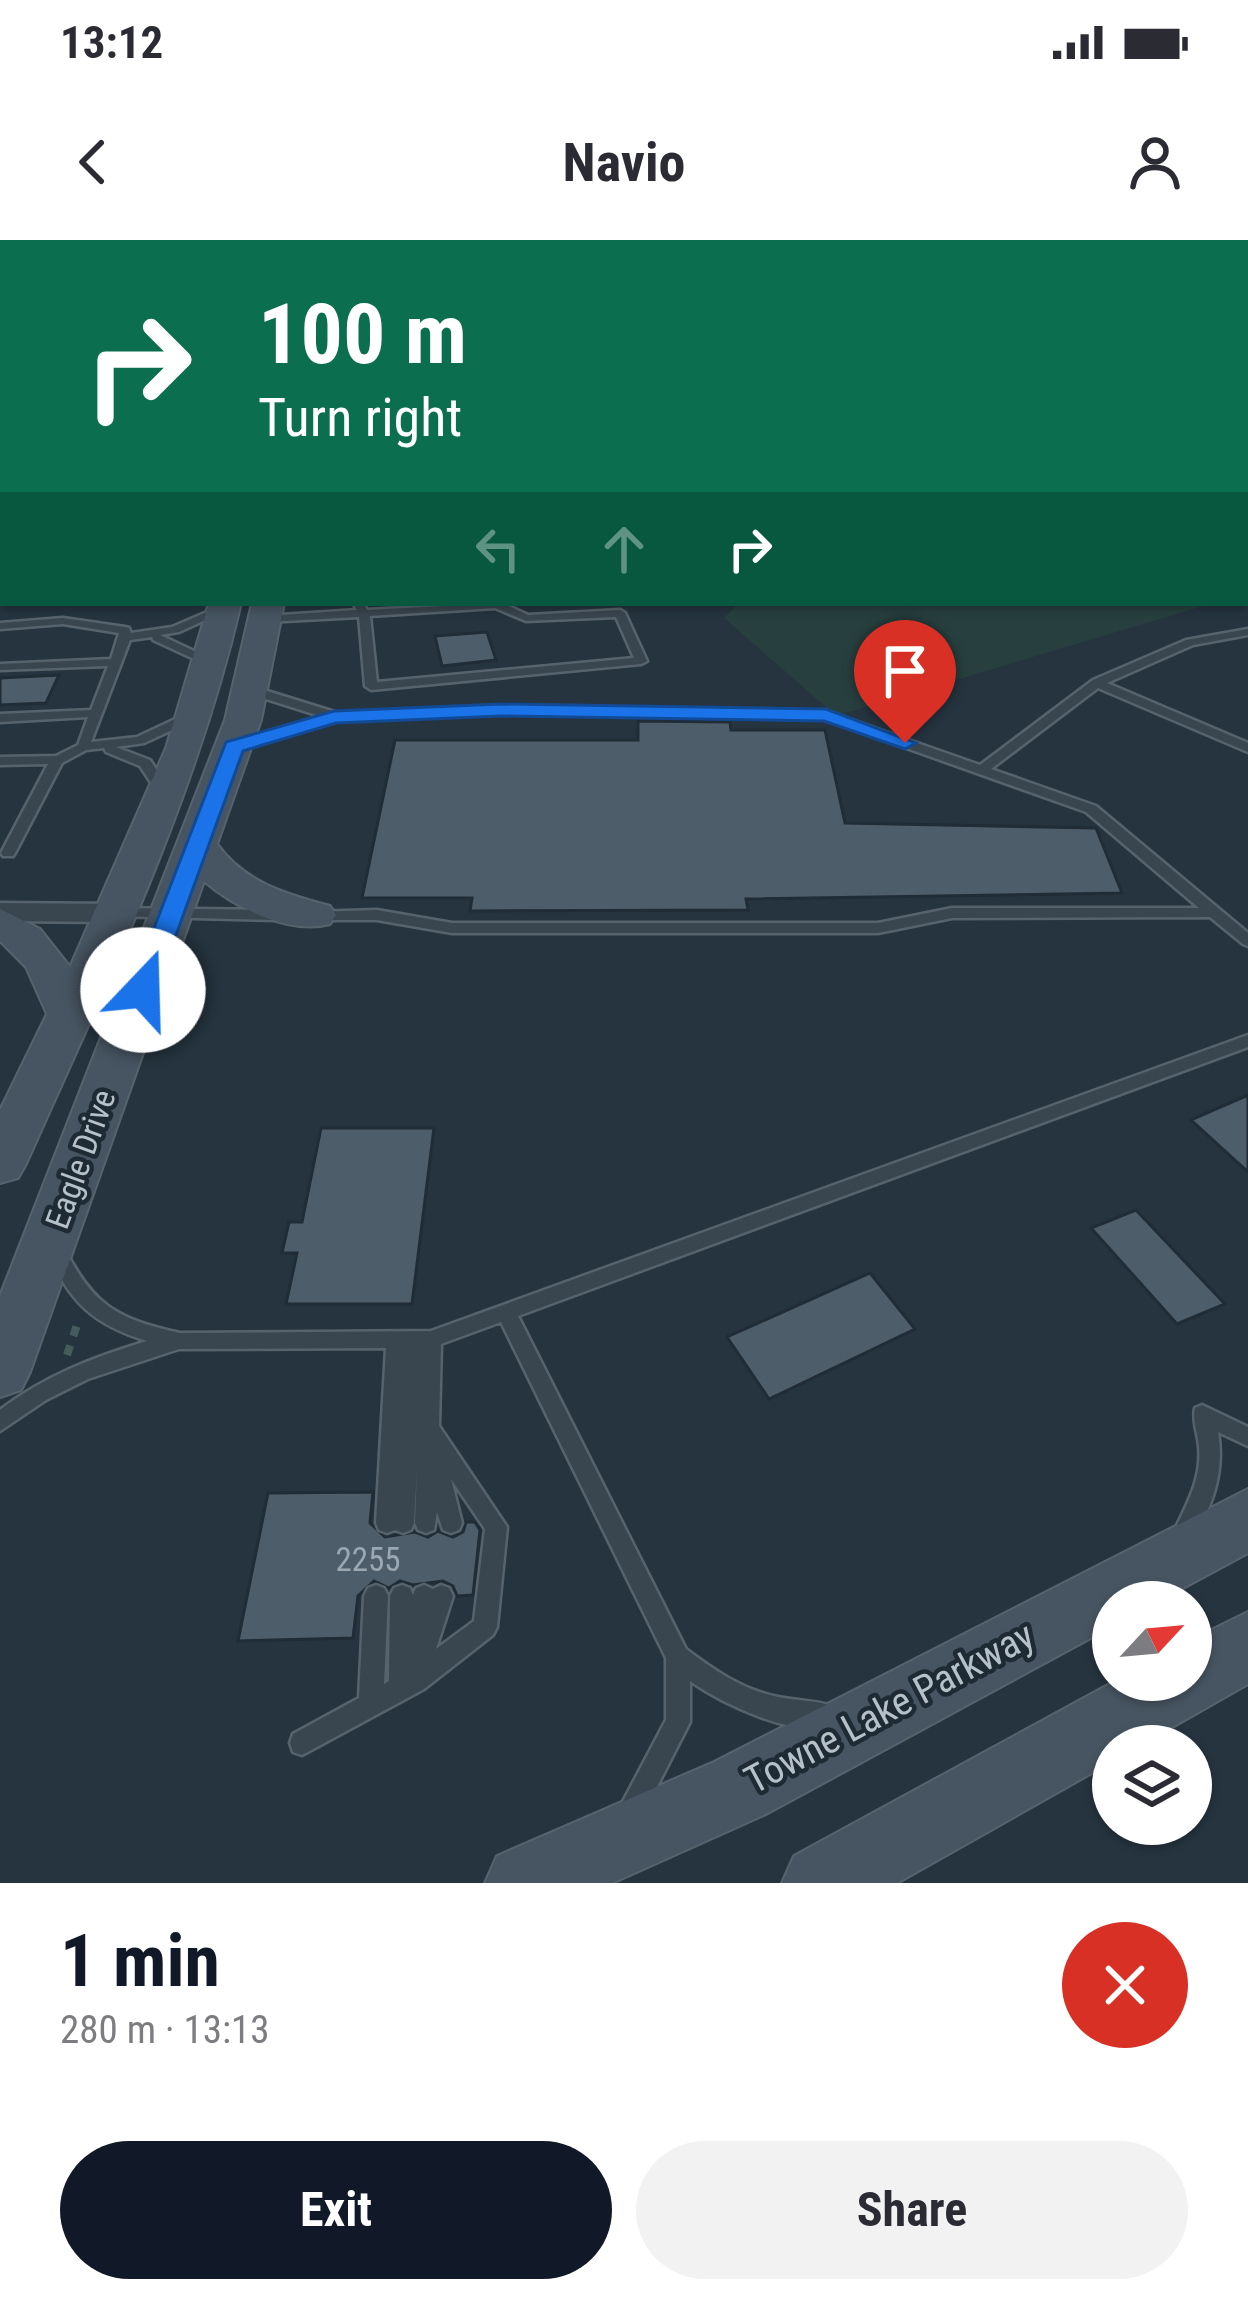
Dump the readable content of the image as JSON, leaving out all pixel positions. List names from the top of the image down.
{
  "streets": {
    "street": ["Eagle Drive", "Towne Lake Parkway"]
  },
  "house_numbers": ["2255"],
  "north": "top right",
  "page": {
    "status": "13:12",
    "header": "Navio",
    "turn": ["100 m", "Turn right"],
    "heading": ["1 min", "280 m · 13:13"],
    "buttons": ["Exit", "Share"]
  }
}
